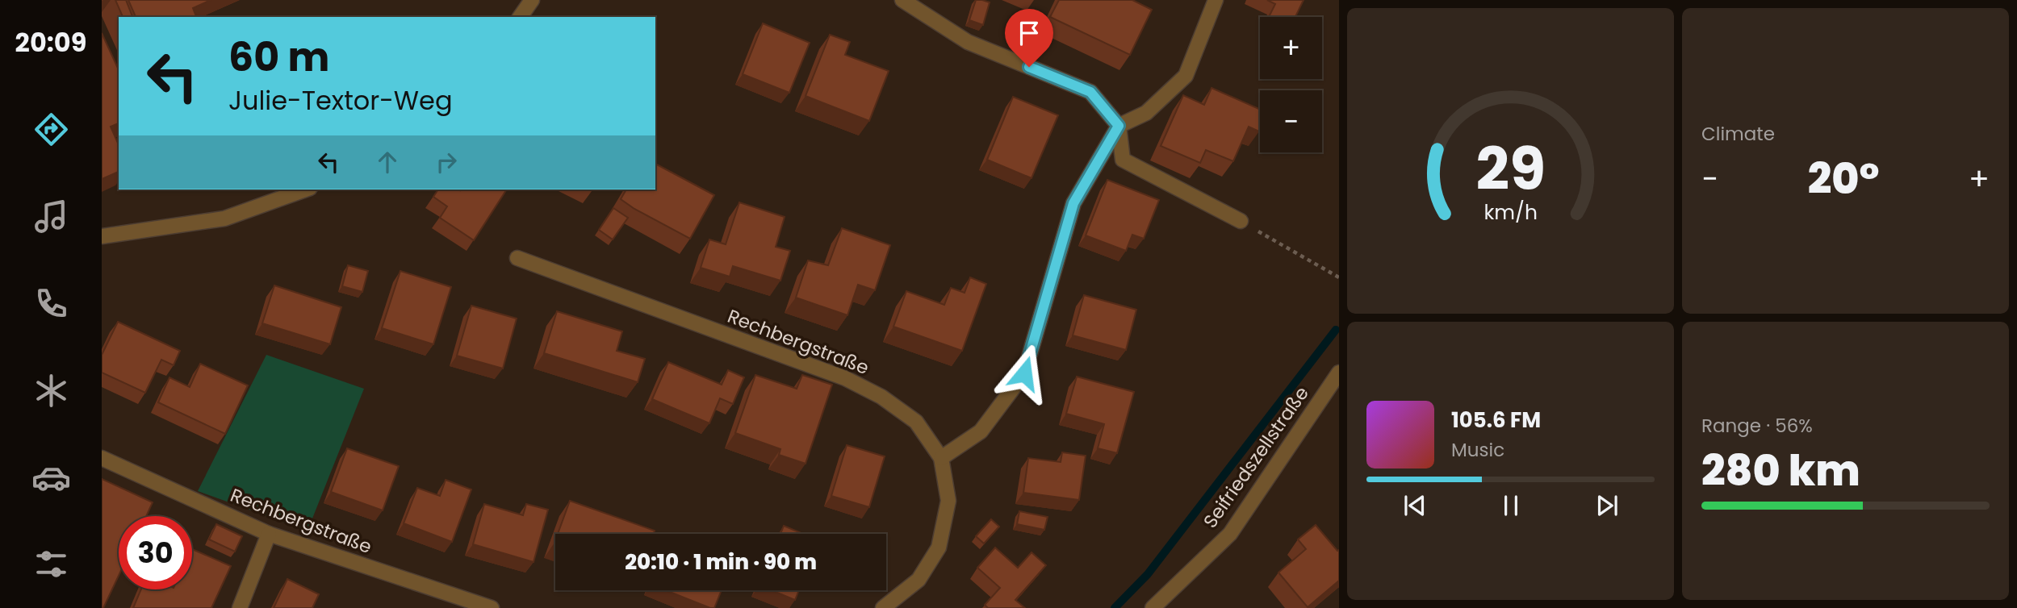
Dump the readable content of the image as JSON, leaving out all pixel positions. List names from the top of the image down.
{
  "streets": {
    "street": ["Rechbergstraße", "Seifriedszellstraße"]
  },
  "page": {
    "tabs": "20:09",
    "tile": [
      "Climate",
      ["Range · 56%", "280 km"]
    ],
    "map_buttons": ["+", "−"],
    "turn": ["60 m", "Julie-Textor-Weg"],
    "heat": ["−", "20°", "+"],
    "song": ["105.6 FM", "Music"],
    "limit": "30",
    "trip": "20:10 · 1 min · 90 m",
    "gauge": ["29", "km/h"]
  }
}
